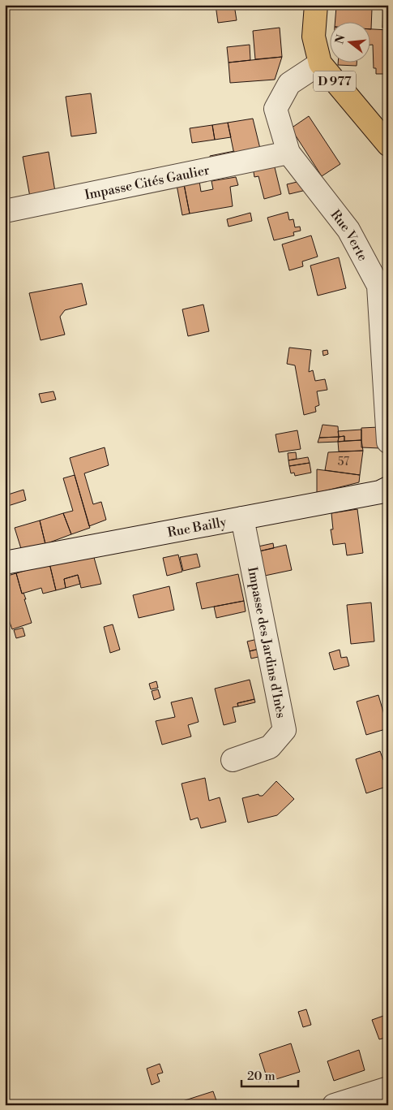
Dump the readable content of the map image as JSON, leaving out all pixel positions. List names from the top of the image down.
{
  "streets": {
    "main road": ["D 977"],
    "street": [
      "Impasse Cités Gaulier",
      "Rue Verte",
      "Rue Bailly",
      "Impasse des Jardins d'Inès"
    ]
  },
  "crossings": [
    ["D 977", "Rue Verte"],
    ["Impasse Cités Gaulier", "Rue Verte"],
    ["Rue Bailly", "Impasse des Jardins d'Inès"]
  ],
  "house_numbers": ["57"],
  "scale_bar": "20 m",
  "north": "left"
}
